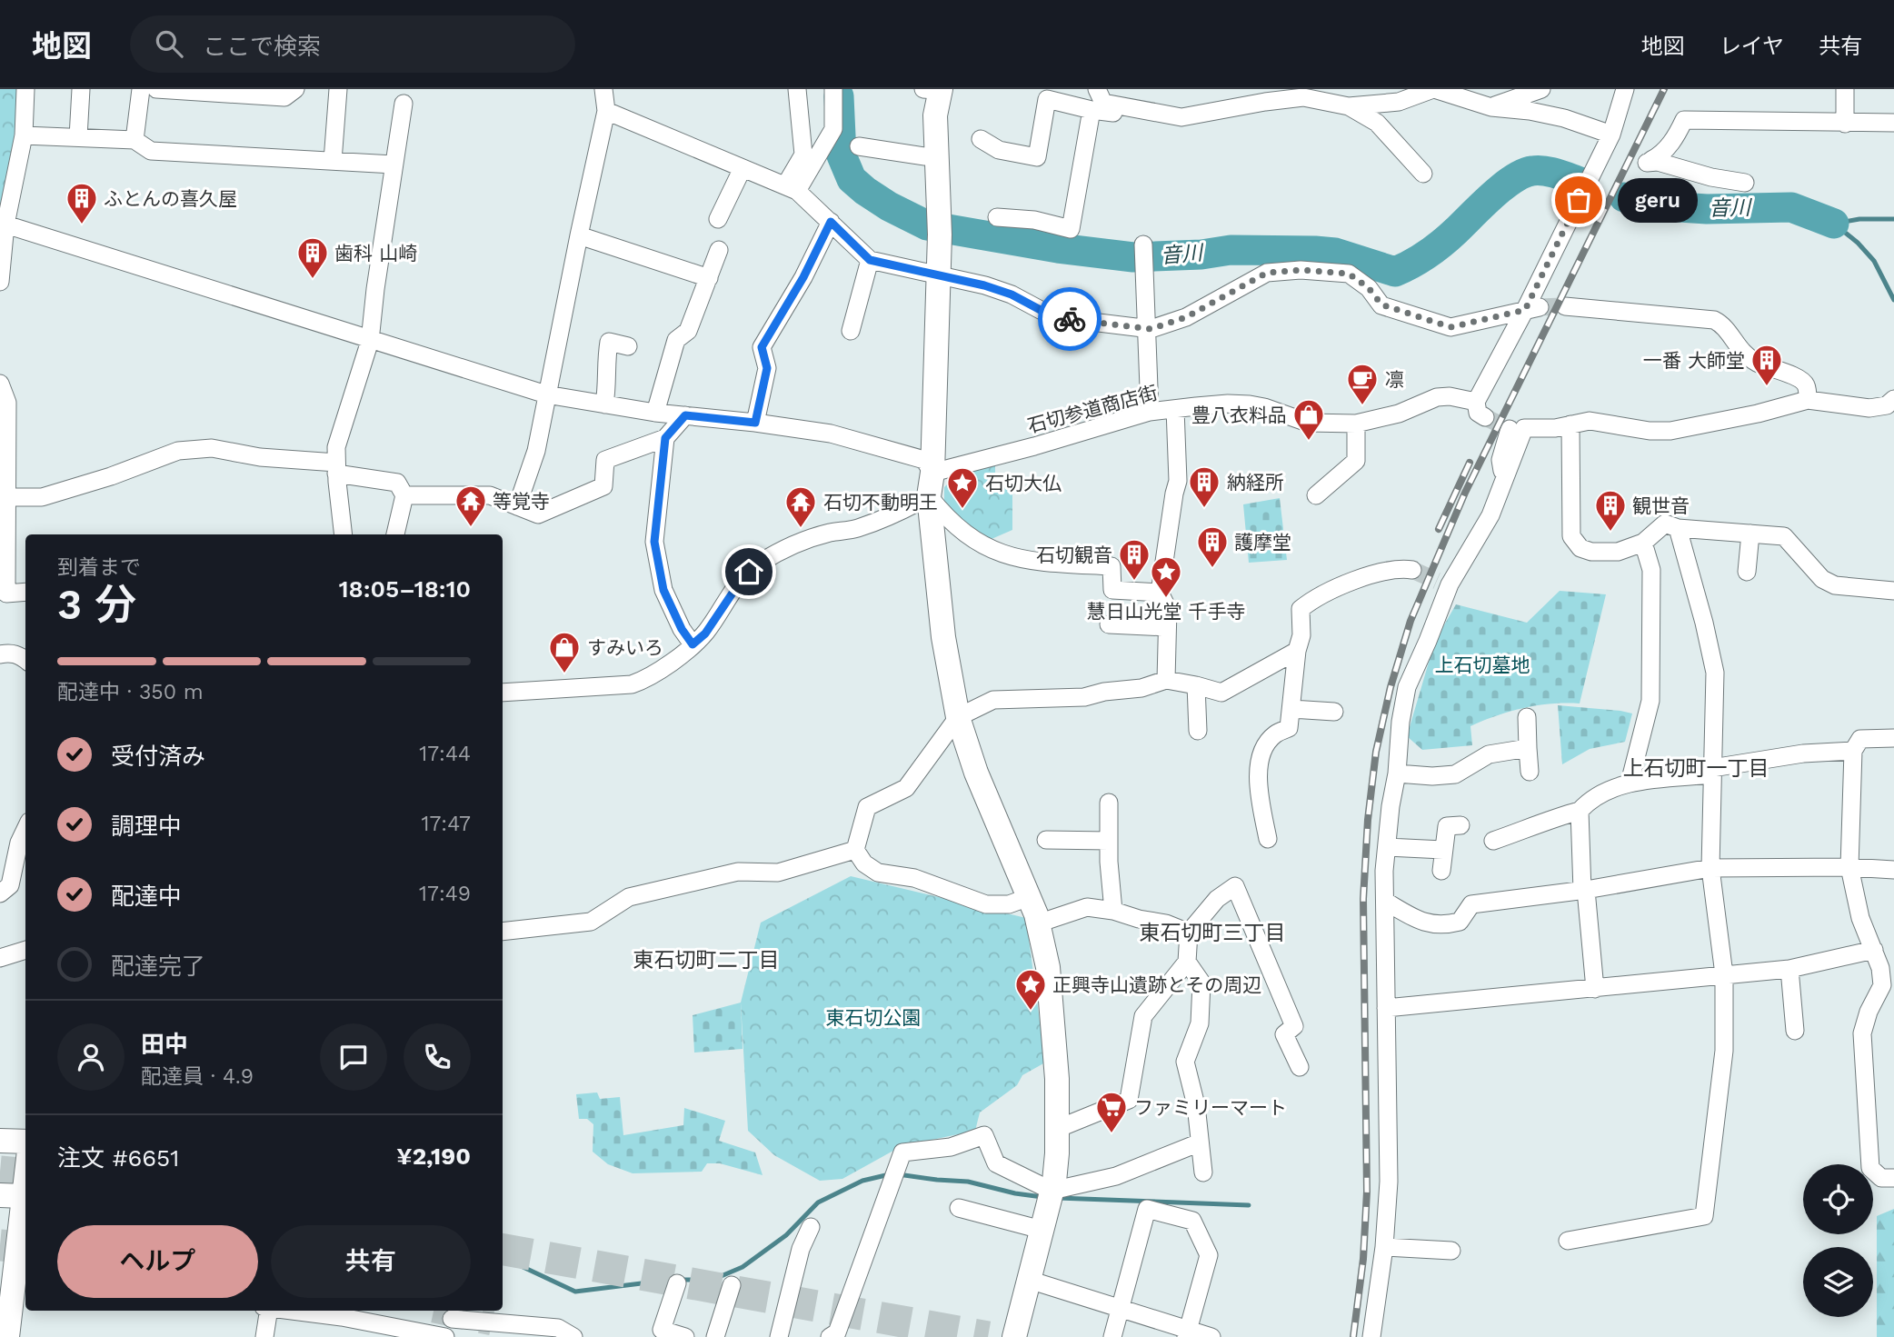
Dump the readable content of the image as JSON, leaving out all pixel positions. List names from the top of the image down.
{
  "streets": {
    "street": ["石切参道商店街"]
  },
  "districts": ["上石切町一丁目", "東石切町三丁目", "東石切町二丁目"],
  "water": ["音川"],
  "parks": ["上石切墓地", "東石切公園"],
  "places": {
    "other": ["geru"],
    "building": [
      "ふとんの喜久屋",
      "歯科 山崎",
      "一番 大師堂",
      "納経所",
      "観世音",
      "護摩堂",
      "石切観音"
    ],
    "cafe": ["凛"],
    "shop": ["豊八衣料品", "すみいろ"],
    "place": ["石切大仏", "慧日山光堂 千手寺", "正興寺山遺跡とその周辺"],
    "temple": ["等覚寺", "石切不動明王"],
    "supermarket": ["ファミリーマート"]
  },
  "page": {
    "header": "地図",
    "search": "ここで検索",
    "nav": ["地図", "レイヤ", "共有"],
    "bubble": "geru",
    "heading": ["3 分", "到着まで", "18:05–18:10"],
    "panel": [
      "田中",
      "配達員 · 4.9",
      "注文 #6651",
      "¥2,190"
    ],
    "bar": "配達中 · 350 m",
    "list": [
      ["受付済み", "17:44"],
      ["調理中", "17:47"],
      ["配達中", "17:49"],
      "配達完了"
    ],
    "buttons": ["ヘルプ", "共有"]
  }
}
